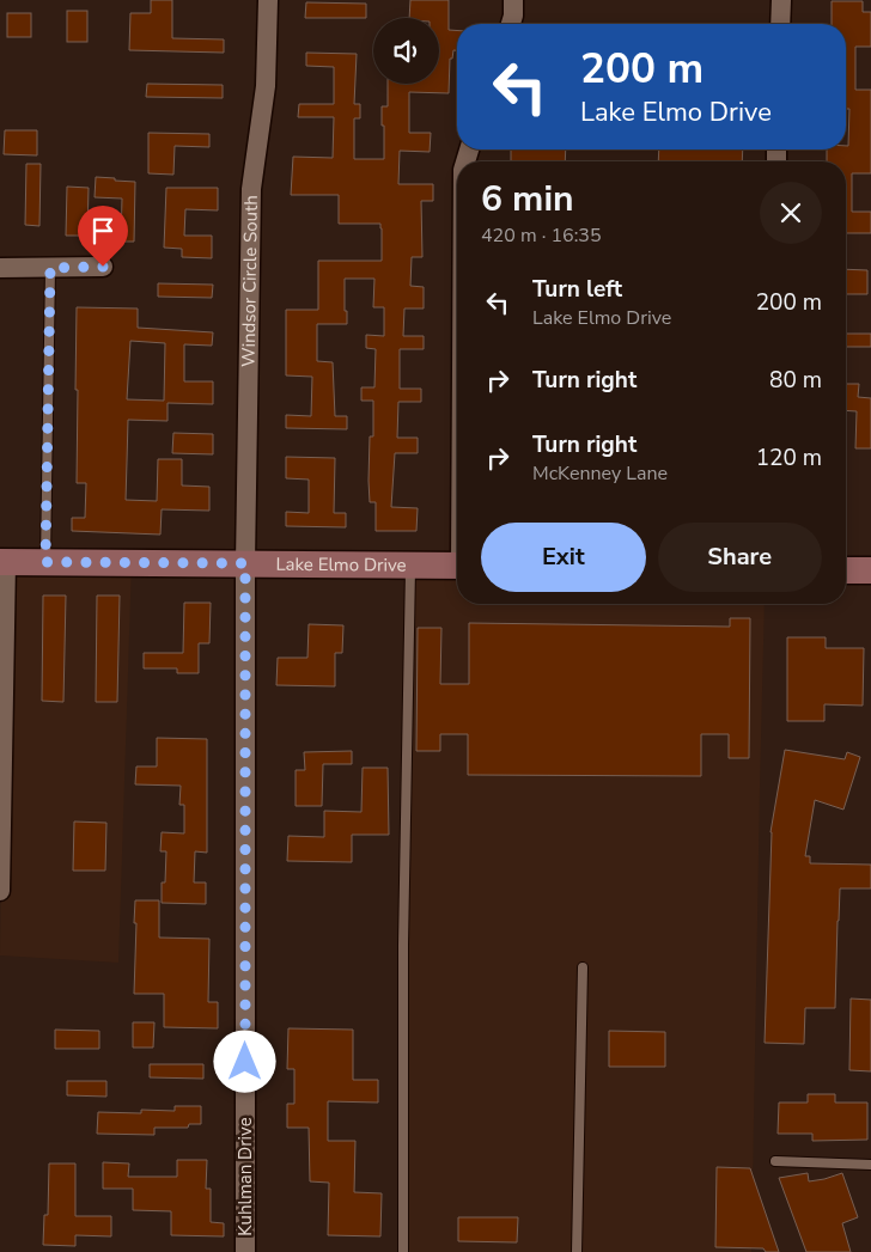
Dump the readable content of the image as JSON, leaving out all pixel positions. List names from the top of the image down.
{
  "streets": {
    "main road": ["Lake Elmo Drive"],
    "street": ["Windsor Circle South", "Kuhlman Drive"]
  },
  "crossings": [
    ["Windsor Circle South", "Lake Elmo Drive"],
    ["Windsor Circle South", "Kuhlman Drive"],
    ["Lake Elmo Drive", "Kuhlman Drive"]
  ],
  "page": {
    "turn": ["200 m", "Lake Elmo Drive"],
    "heading": ["6 min", "420 m · 16:35"],
    "list": [
      {
        "name": "Turn left",
        "note": "Lake Elmo Drive",
        "value": "200 m"
      },
      {
        "name": "Turn right",
        "value": "80 m"
      },
      {
        "name": "Turn right",
        "note": "McKenney Lane",
        "value": "120 m"
      }
    ],
    "buttons": ["Exit", "Share"]
  }
}
